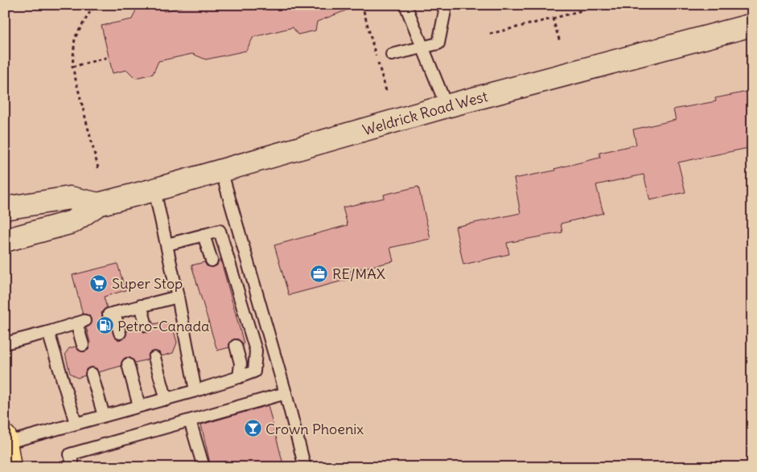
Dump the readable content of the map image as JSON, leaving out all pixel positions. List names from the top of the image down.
{
  "streets": {
    "street": ["Weldrick Road West"]
  },
  "places": {
    "office": ["RE/MAX"],
    "supermarket": ["Super Stop"],
    "fuel station": ["Petro-Canada"],
    "bar": ["Crown Phoenix"]
  }
}
